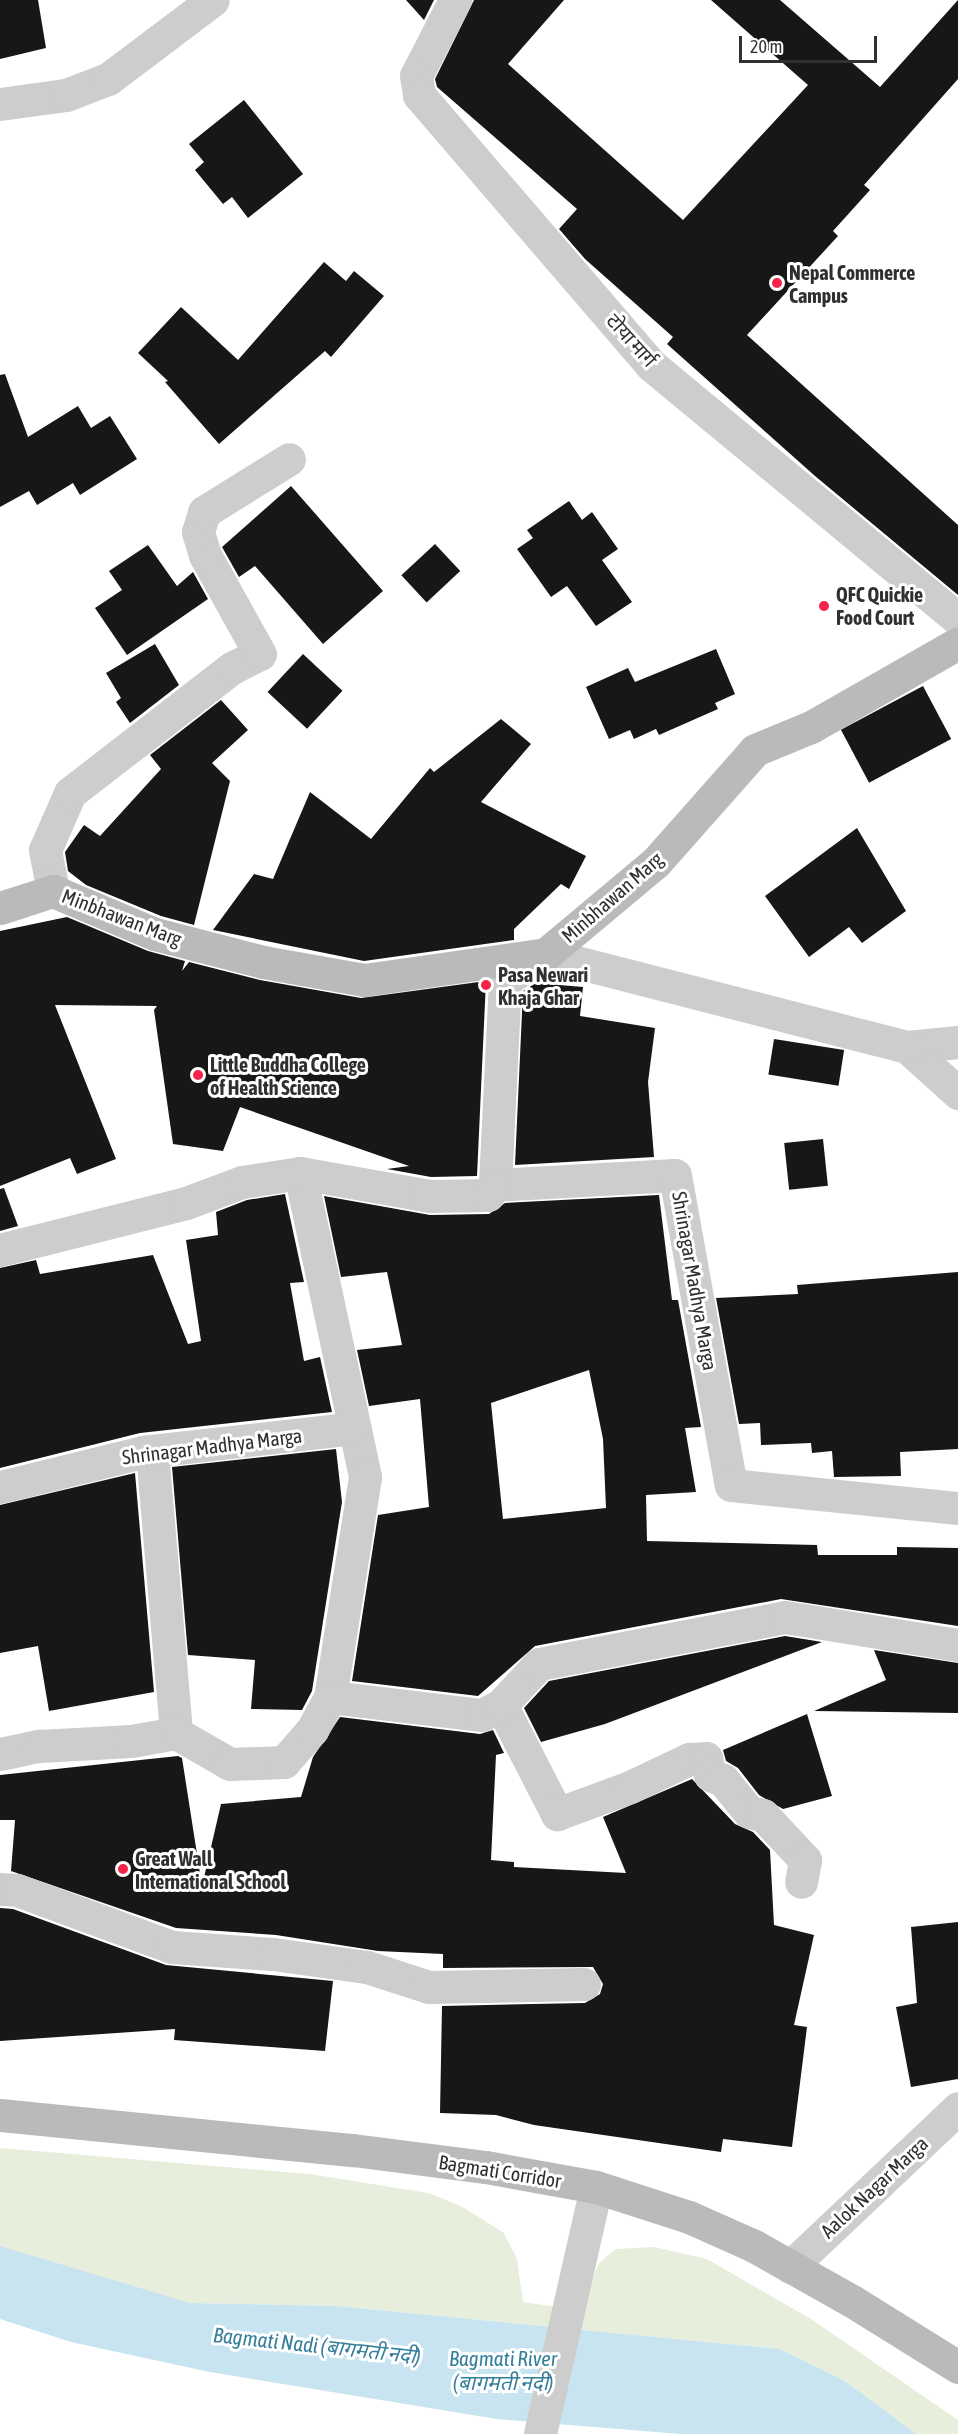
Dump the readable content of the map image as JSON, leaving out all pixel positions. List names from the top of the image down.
{
  "streets": {
    "street": [
      "टोया मार्ग",
      "Minbhawan Marg",
      "Shrinagar Madhya Marga",
      "Bagmati Corridor",
      "Aalok Nagar Marga"
    ]
  },
  "crossings": [
    ["Bagmati Corridor", "Aalok Nagar Marga"]
  ],
  "water": ["Bagmati Nadi (बागमती नदी)", "Bagmati River (बागमती नदी)"],
  "places": [
    "Nepal Commerce Campus",
    "QFC Quickie Food Court",
    "Pasa Newari Khaja Ghar",
    "Little Buddha College of Health Science",
    "Great Wall International School"
  ],
  "scale_bar": "20 m"
}
